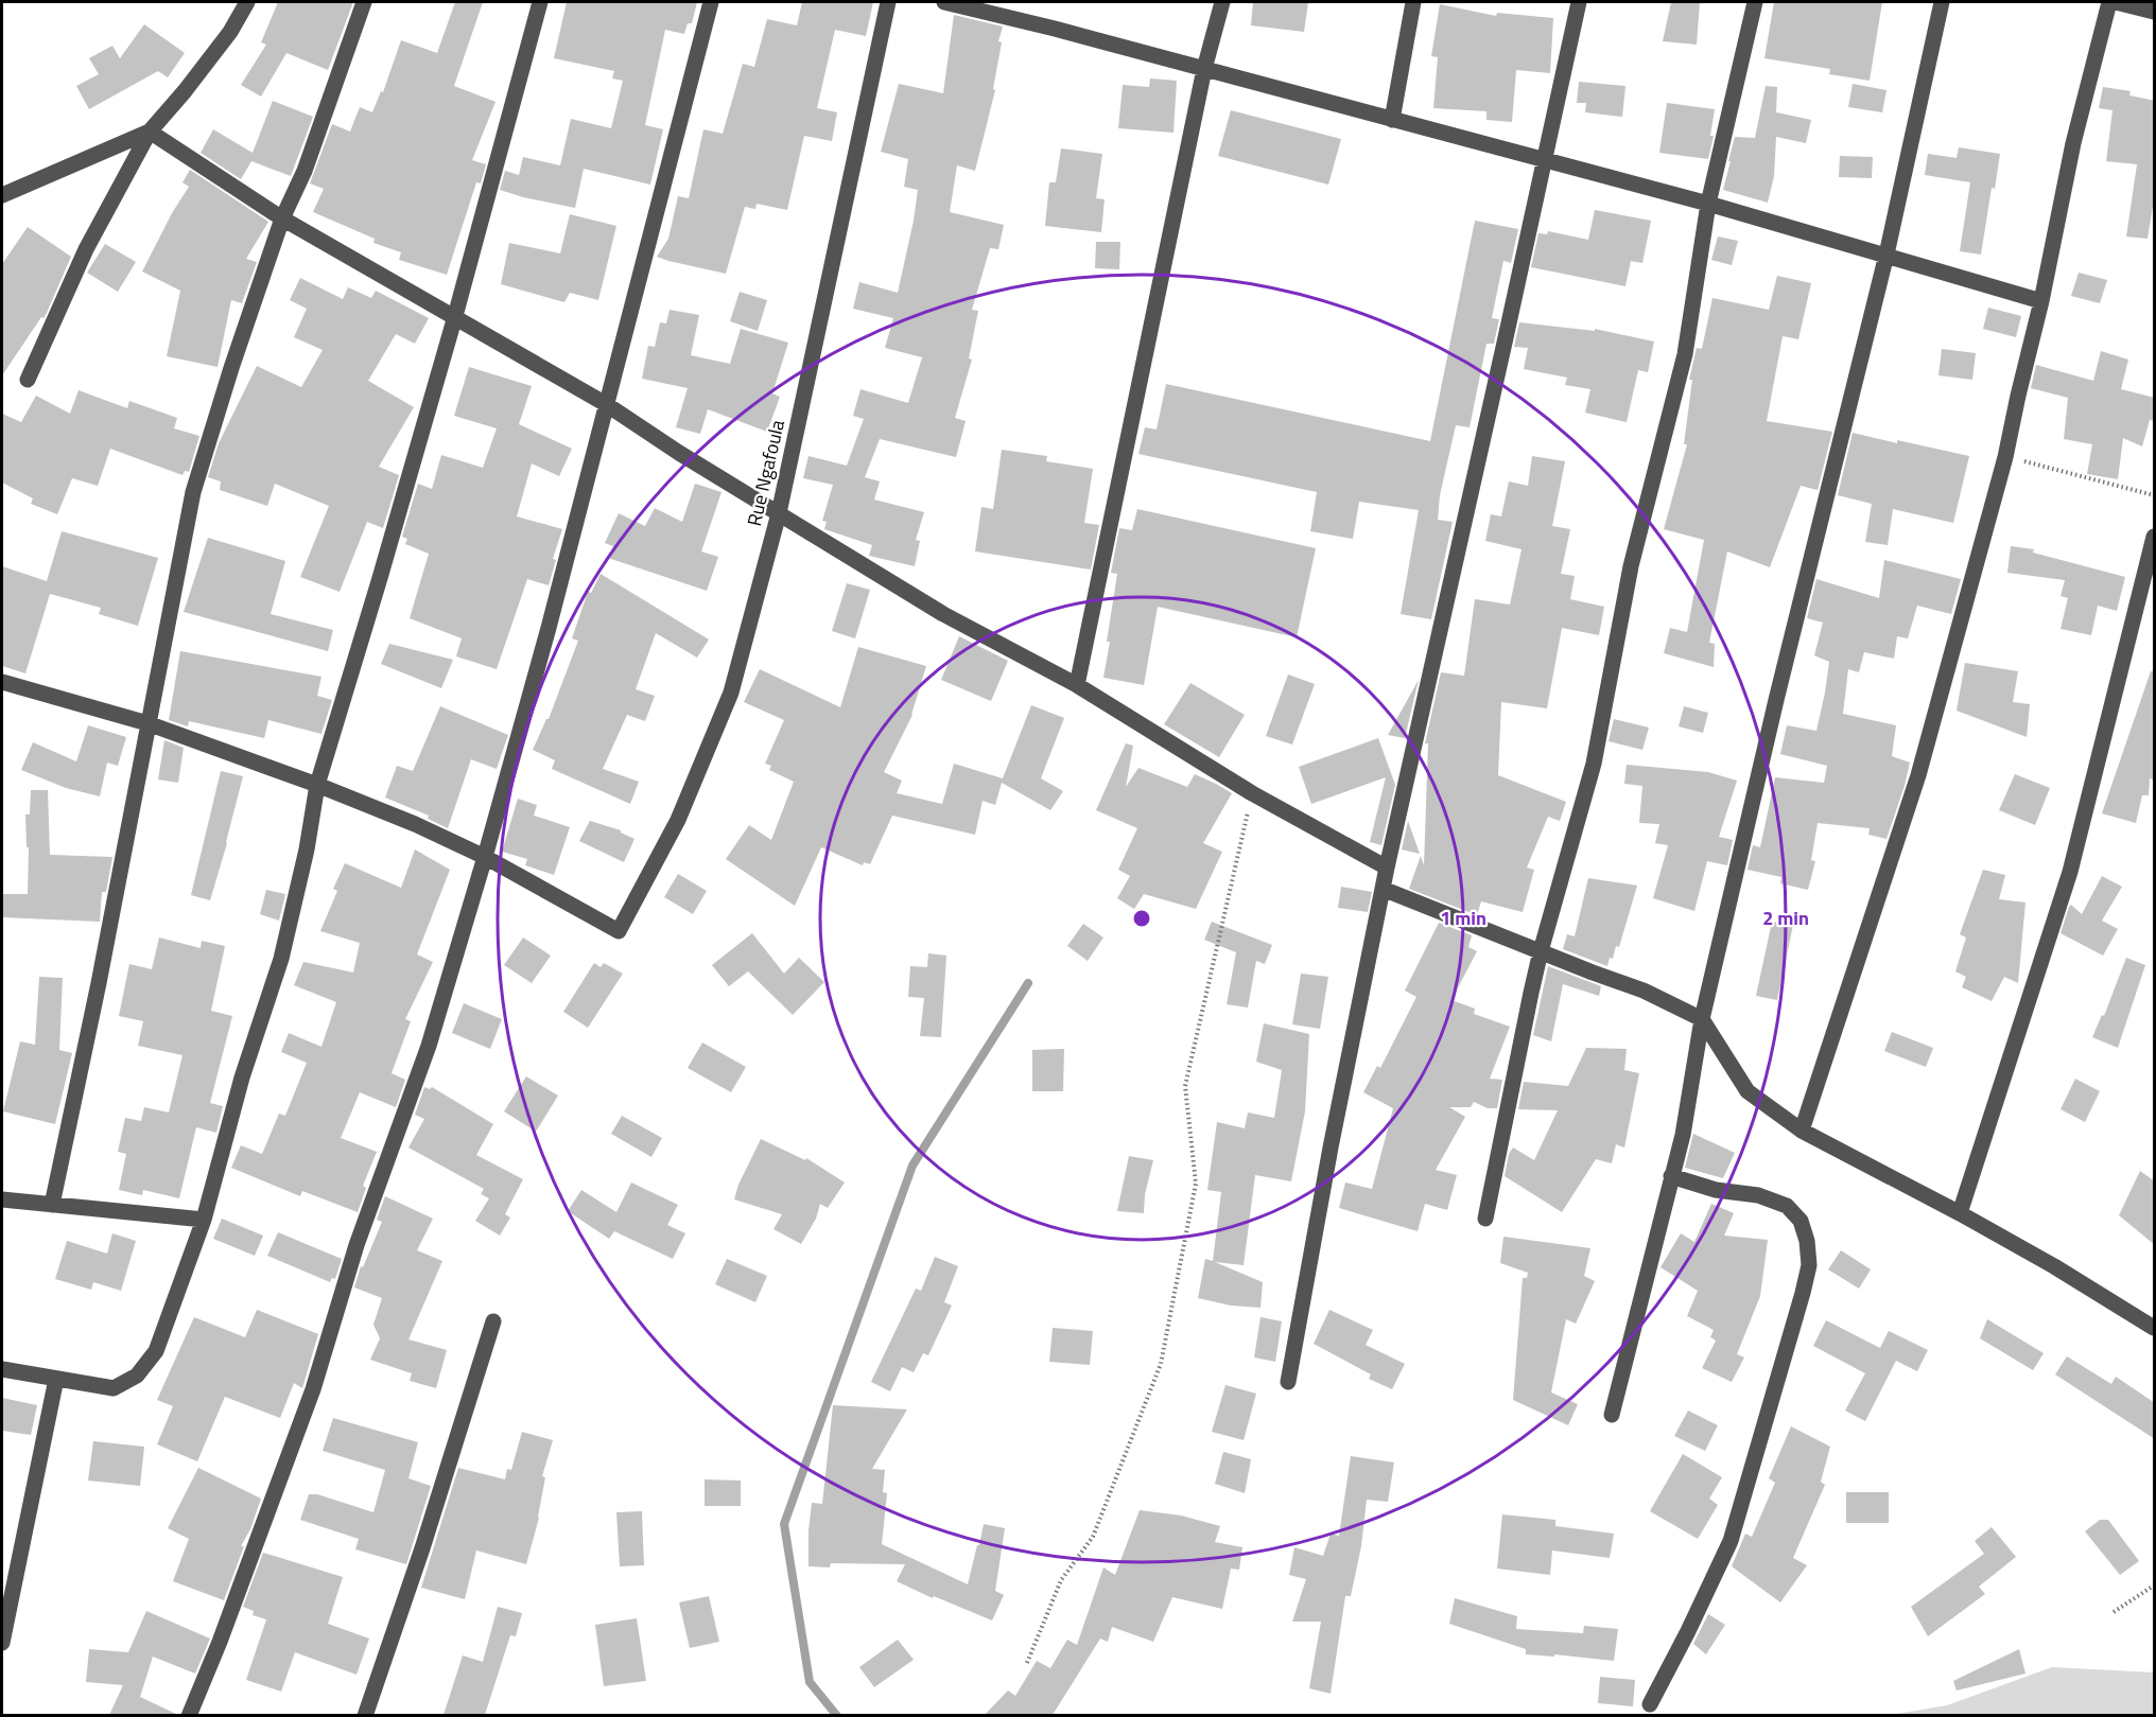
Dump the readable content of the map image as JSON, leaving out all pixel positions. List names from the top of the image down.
{
  "streets": {
    "street": ["Rue Ngafoula"]
  },
  "rings": ["1 min", "2 min"]
}
